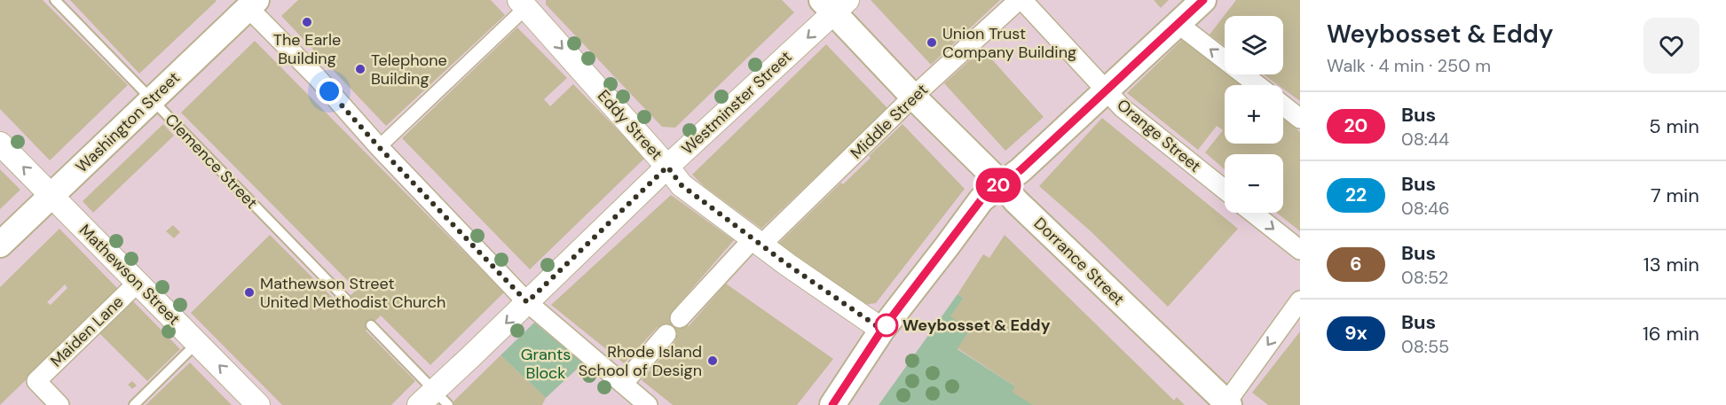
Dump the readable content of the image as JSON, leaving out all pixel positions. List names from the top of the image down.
{
  "streets": {
    "main road": ["Washington Street", "Dorrance Street"],
    "street": [
      "Westminster Street",
      "Middle Street",
      "Eddy Street",
      "Orange Street",
      "Mathewson Street",
      "Maiden Lane"
    ],
    "lane": ["Clemence Street"]
  },
  "crossings": [
    ["Westminster Street", "Eddy Street"],
    ["Westminster Street", "Dorrance Street"],
    ["Middle Street", "Eddy Street"],
    ["Middle Street", "Orange Street"],
    ["Middle Street", "Dorrance Street"],
    ["Washington Street", "Clemence Street"],
    ["Washington Street", "Mathewson Street"],
    ["Mathewson Street", "Maiden Lane"]
  ],
  "one_way": ["Westminster Street", "Mathewson Street"],
  "parks": ["Grants Block"],
  "places": [
    "The Earle Building",
    "Union Trust Company Building",
    "Telephone Building",
    "Mathewson Street United Methodist Church",
    "Weybosset & Eddy",
    "Rhode Island School of Design"
  ],
  "lines": ["bus line 20"],
  "page": {
    "on_map": "20",
    "heading": ["Weybosset & Eddy", "Walk · 4 min · 250 m"],
    "map_buttons": ["+", "−"],
    "list": [
      {
        "mark": "20",
        "name": "Bus",
        "note": "08:44",
        "value": "5 min"
      },
      {
        "mark": "22",
        "name": "Bus",
        "note": "08:46",
        "value": "7 min"
      },
      {
        "mark": "6",
        "name": "Bus",
        "note": "08:52",
        "value": "13 min"
      },
      {
        "mark": "9x",
        "name": "Bus",
        "note": "08:55",
        "value": "16 min"
      }
    ]
  }
}
